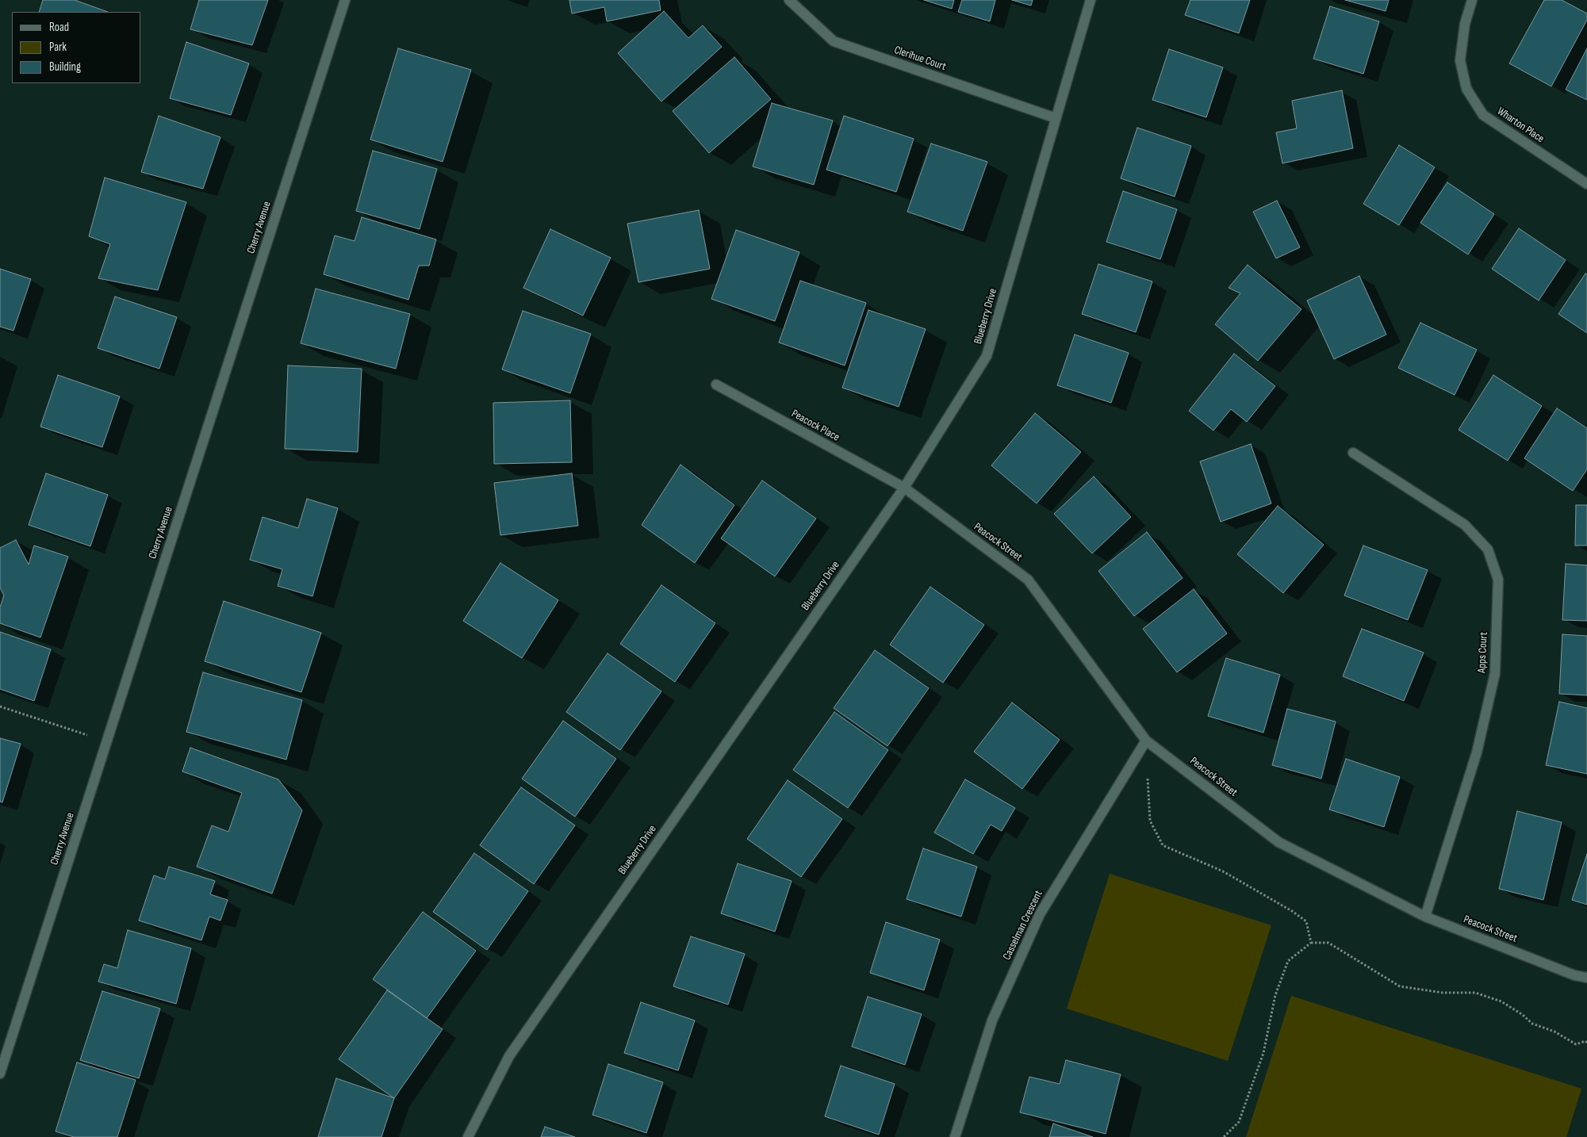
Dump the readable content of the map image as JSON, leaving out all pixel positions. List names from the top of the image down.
{
  "streets": {
    "street": [
      "Clerihue Court",
      "Wharton Place",
      "Cherry Avenue",
      "Blueberry Drive",
      "Peacock Place",
      "Peacock Street",
      "Apps Court",
      "Casselman Crescent"
    ]
  },
  "crossings": [
    ["Clerihue Court", "Blueberry Drive"],
    ["Blueberry Drive", "Peacock Place"],
    ["Blueberry Drive", "Peacock Street"],
    ["Peacock Place", "Peacock Street"],
    ["Peacock Street", "Apps Court"],
    ["Peacock Street", "Casselman Crescent"]
  ],
  "legend": ["Road", "Park", "Building"]
}
